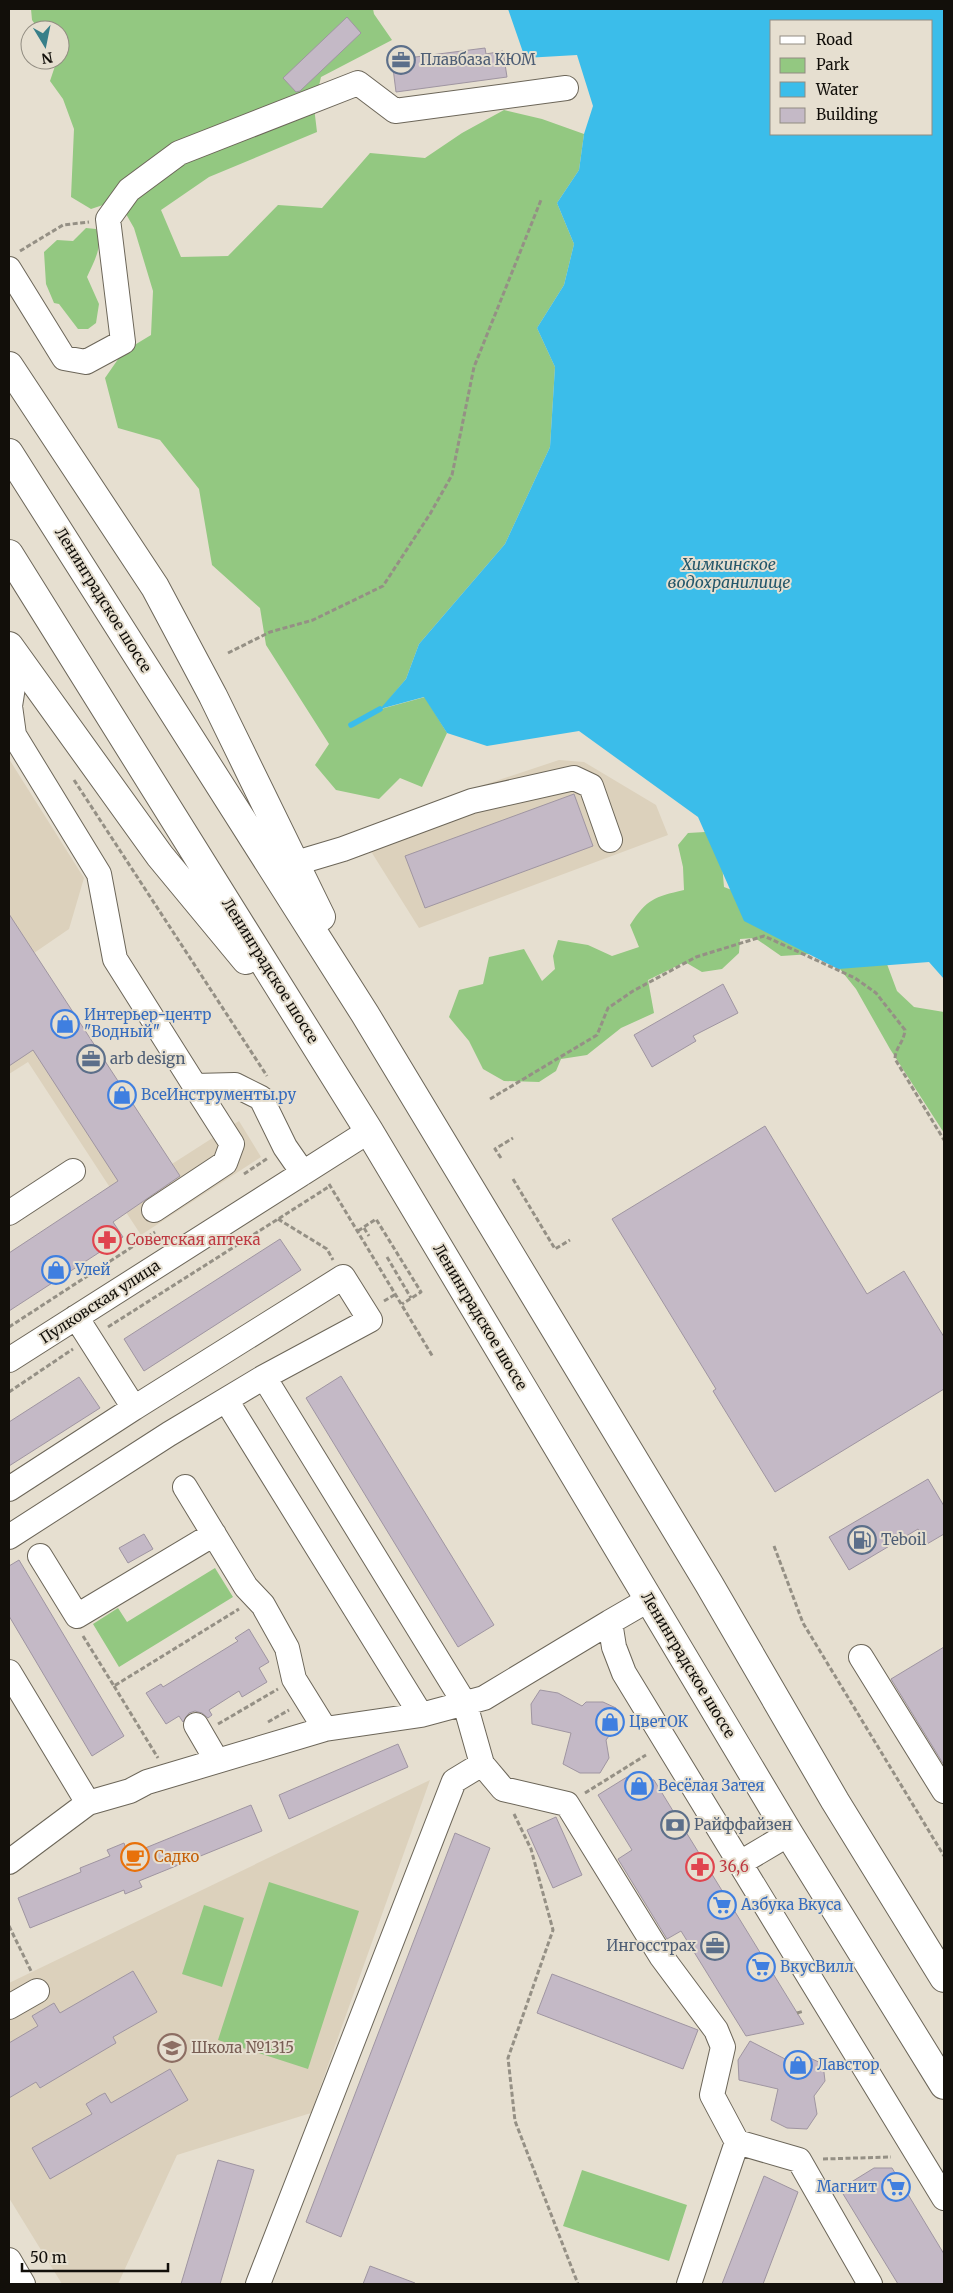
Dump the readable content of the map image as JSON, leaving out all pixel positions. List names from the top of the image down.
{
  "streets": {
    "main road": ["Ленинградское шоссе"],
    "street": ["Пулковская улица"]
  },
  "crossings": [
    ["Ленинградское шоссе", "Пулковская улица"]
  ],
  "water": ["Химкинское водохранилище"],
  "places": {
    "office": ["Плавбаза КЮМ", "arb design", "Ингосстрах"],
    "shop": [
      "Интерьер-центр \"Водный\"",
      "ВсеИнструменты.ру",
      "Улей",
      "ЦветОК",
      "Весёлая Затея",
      "Лавстор"
    ],
    "pharmacy": ["Советская аптека", "36,6"],
    "fuel station": ["Teboil"],
    "bank": ["Райффайзен"],
    "cafe": ["Садко"],
    "supermarket": ["Азбука Вкуса", "ВкусВилл", "Магнит"],
    "school or university": ["Школа №1315"]
  },
  "legend": [
    "Road",
    "Park",
    "Water",
    "Building"
  ],
  "scale_bar": "50 m",
  "north": "bottom"
}
